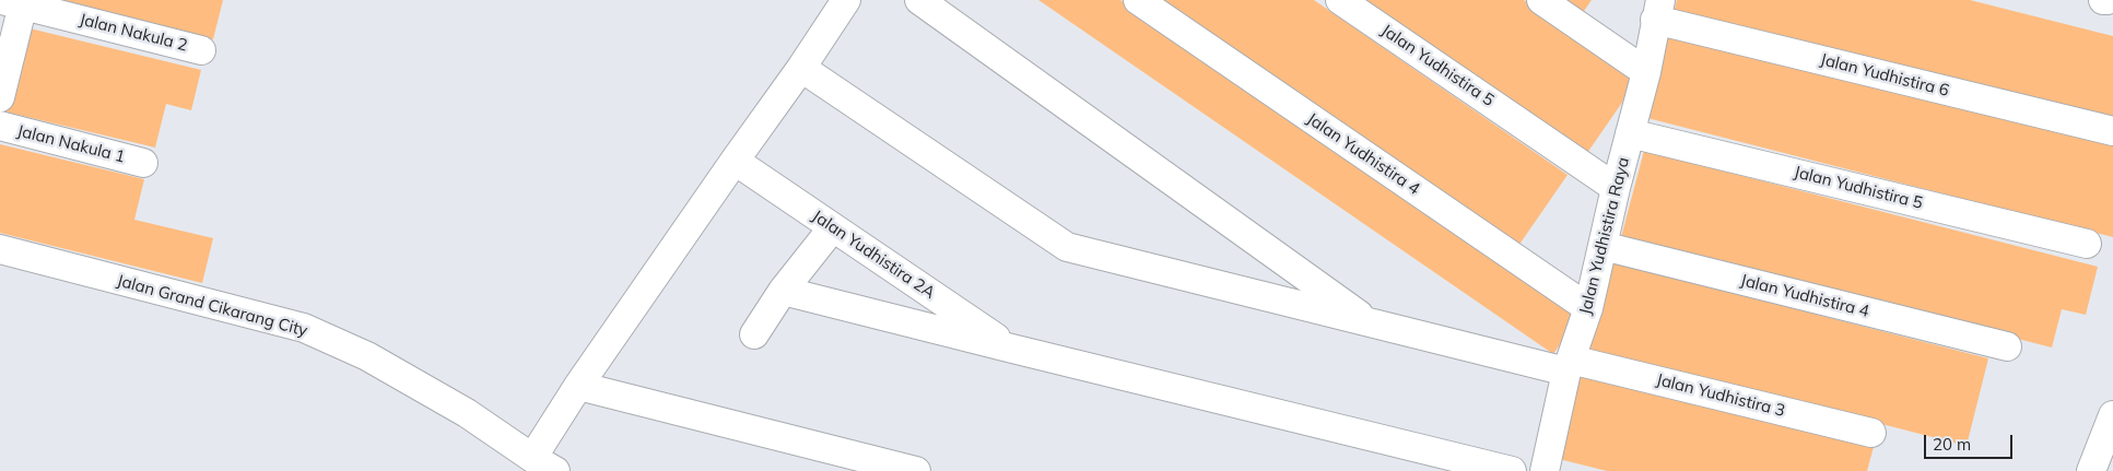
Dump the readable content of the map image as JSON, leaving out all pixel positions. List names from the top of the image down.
{
  "streets": {
    "street": [
      "Jalan Nakula 2",
      "Jalan Yudhistira 5",
      "Jalan Yudhistira 6",
      "Jalan Nakula 1",
      "Jalan Yudhistira 4",
      "Jalan Yudhistira Raya",
      "Jalan Yudhistira 2A",
      "Jalan Grand Cikarang City",
      "Jalan Yudhistira 3"
    ]
  },
  "crossings": [
    ["Jalan Yudhistira 5", "Jalan Yudhistira Raya"],
    ["Jalan Yudhistira 6", "Jalan Yudhistira Raya"],
    ["Jalan Yudhistira 4", "Jalan Yudhistira Raya"],
    ["Jalan Yudhistira Raya", "Jalan Yudhistira 3"]
  ],
  "scale_bar": "20 m"
}
